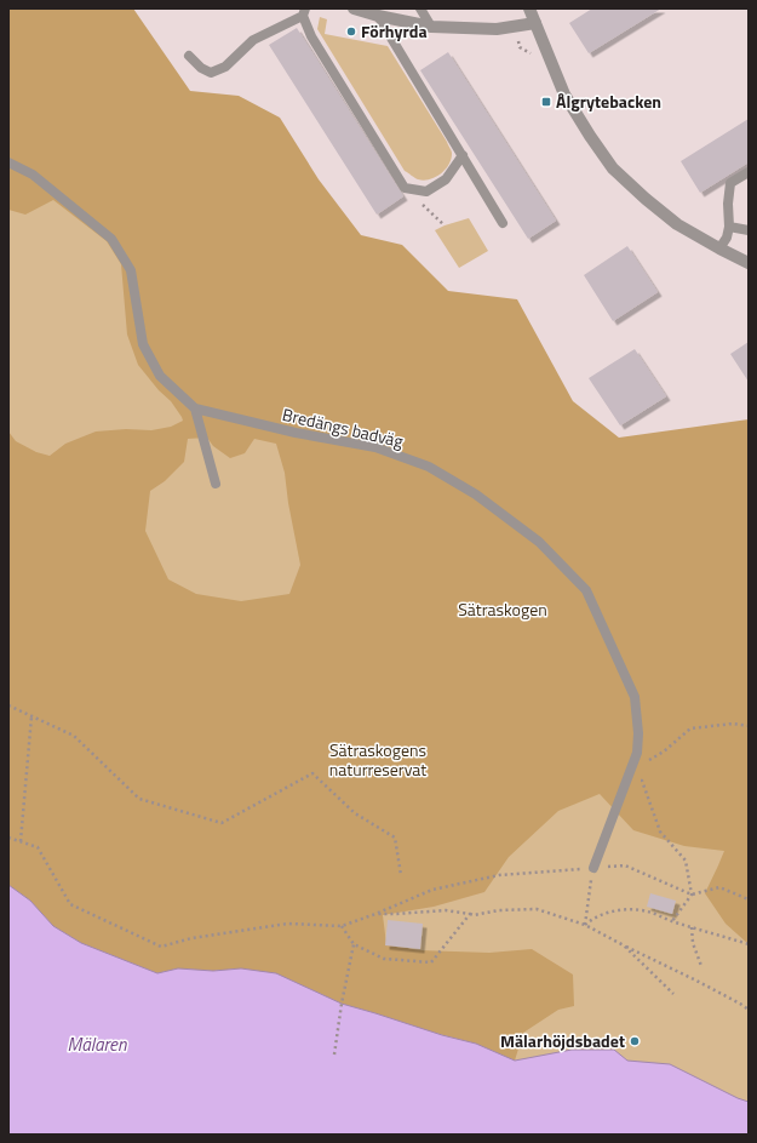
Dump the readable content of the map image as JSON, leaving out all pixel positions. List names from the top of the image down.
{
  "streets": {
    "lane": ["Bredängs badväg"]
  },
  "water": ["Mälaren"],
  "parks": ["Sätraskogen", "Sätraskogens naturreservat"],
  "places": {
    "other": ["Förhyrda", "Mälarhöjdsbadet"],
    "transit": ["Ålgrytebacken"]
  }
}
